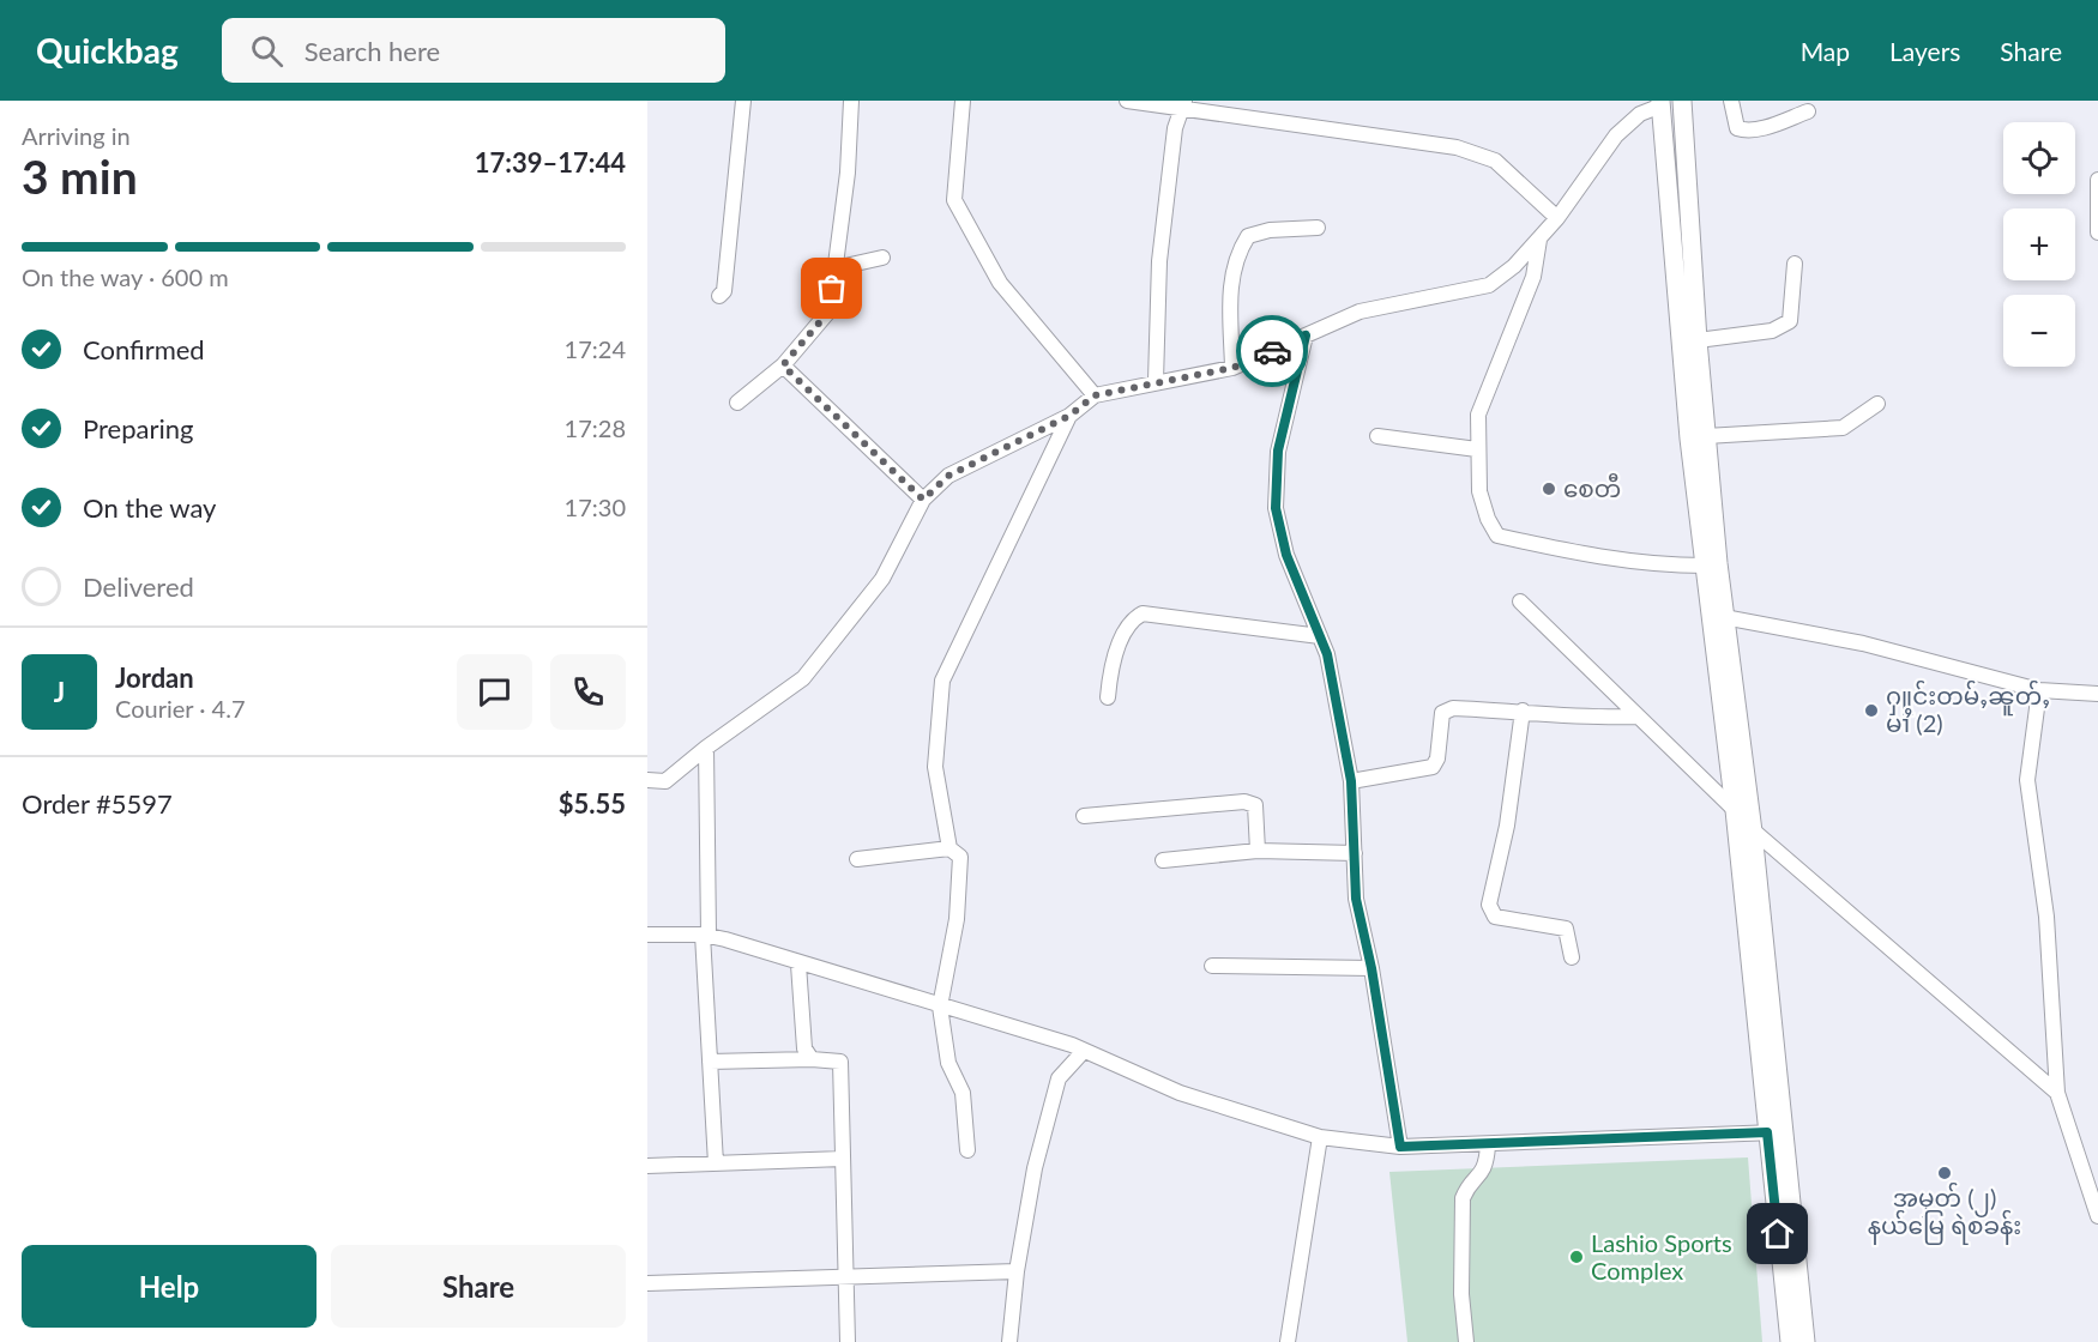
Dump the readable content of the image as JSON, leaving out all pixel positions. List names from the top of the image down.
{
  "places": [
    "စေတီ",
    "ႁူင်းတမ်ႇၼူတ်ႇ မၢႆ (2)",
    "အမှတ် (၂) နယ်မြေ ရဲစခန်း",
    "Lashio Sports Complex"
  ],
  "page": {
    "header": "Quickbag",
    "search": "Search here",
    "nav": ["Map", "Layers", "Share"],
    "heading": ["3 min", "Arriving in", "17:39–17:44"],
    "panel": [
      "Jordan",
      "Courier · 4.7",
      "Order #5597",
      "$5.55"
    ],
    "map_buttons": ["+", "−"],
    "bar": "On the way · 600 m",
    "list": [
      ["Confirmed", "17:24"],
      ["Preparing", "17:28"],
      ["On the way", "17:30"],
      "Delivered"
    ],
    "round": "J",
    "buttons": ["Help", "Share"]
  }
}
